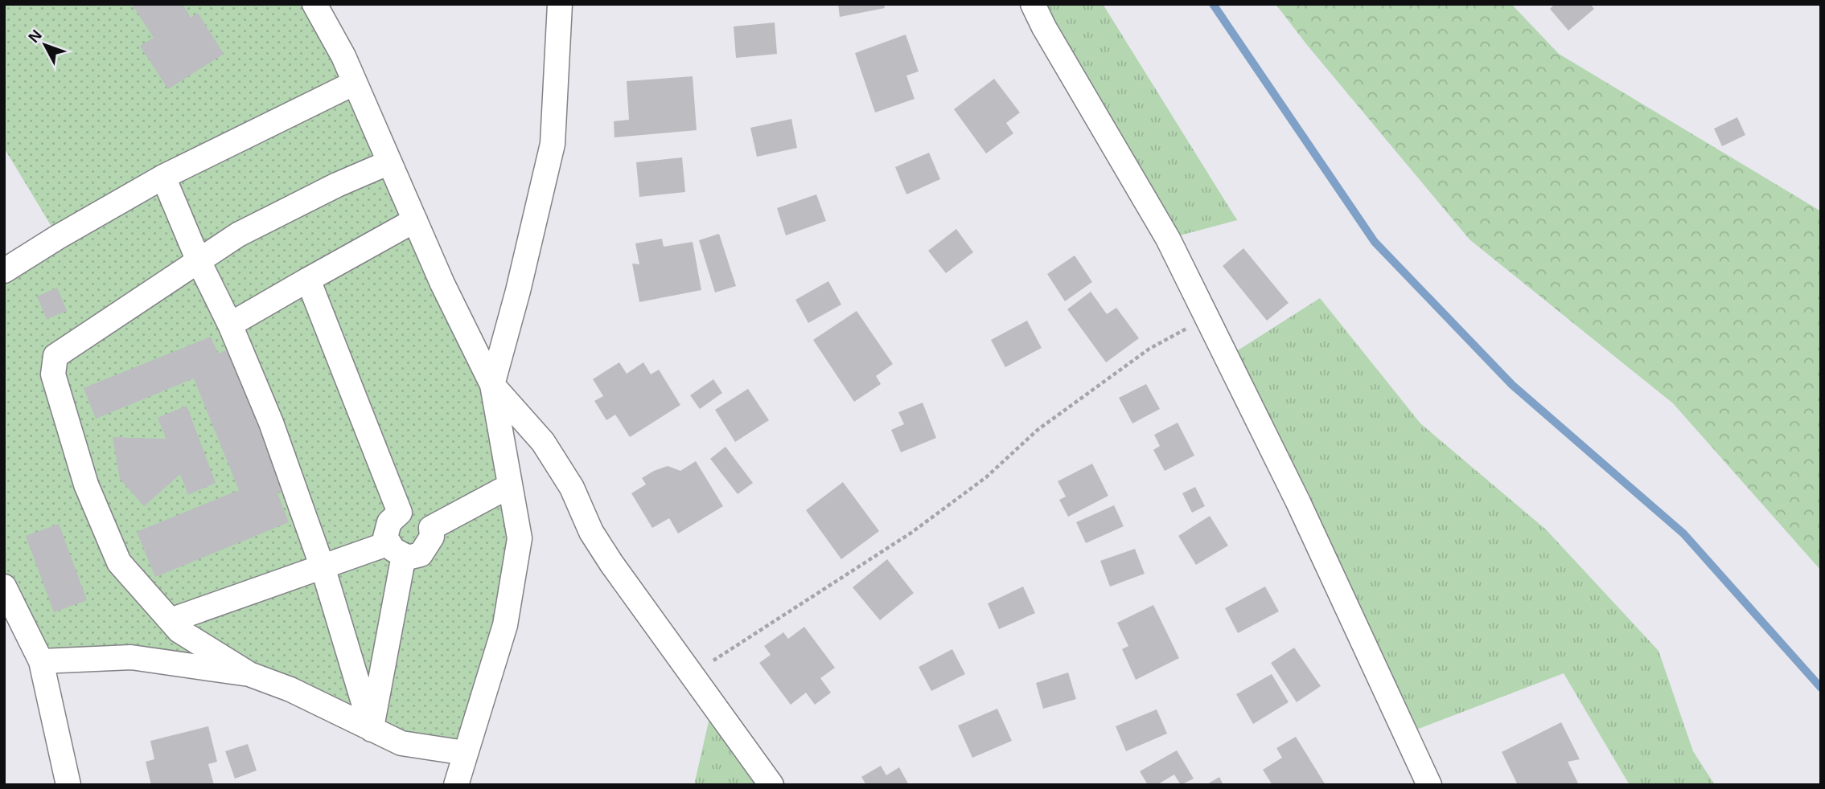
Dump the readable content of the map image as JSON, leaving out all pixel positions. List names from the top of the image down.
{
  "north": "top left"
}
